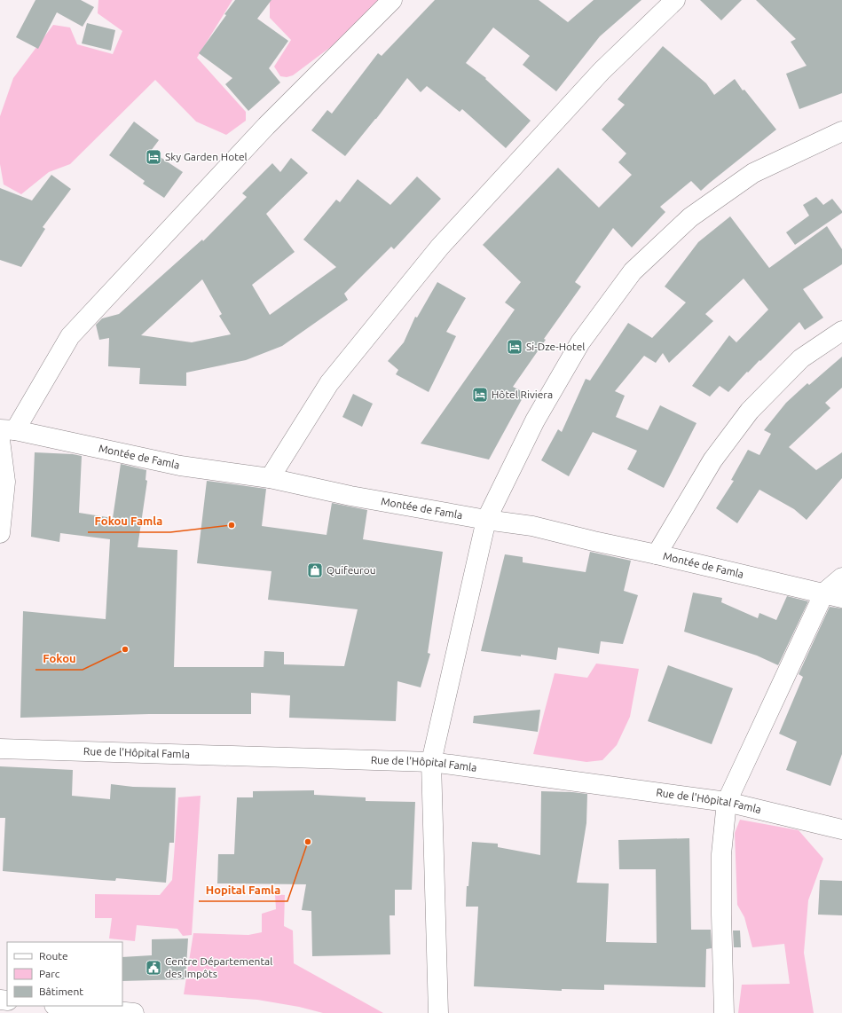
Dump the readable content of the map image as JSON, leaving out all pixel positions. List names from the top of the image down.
{
  "streets": {
    "street": ["Montée de Famla", "Rue de l'Hôpital Famla"]
  },
  "places": {
    "hotel": ["Sky Garden Hotel", "Si-Dze-Hotel", "Hôtel Riviera"],
    "other": ["Fokou Famla", "Fokou", "Hopital Famla"],
    "shop": ["Quifeurou"],
    "public building": ["Centre Départemental des Impôts"]
  },
  "legend": ["Route", "Parc", "Bâtiment"]
}
